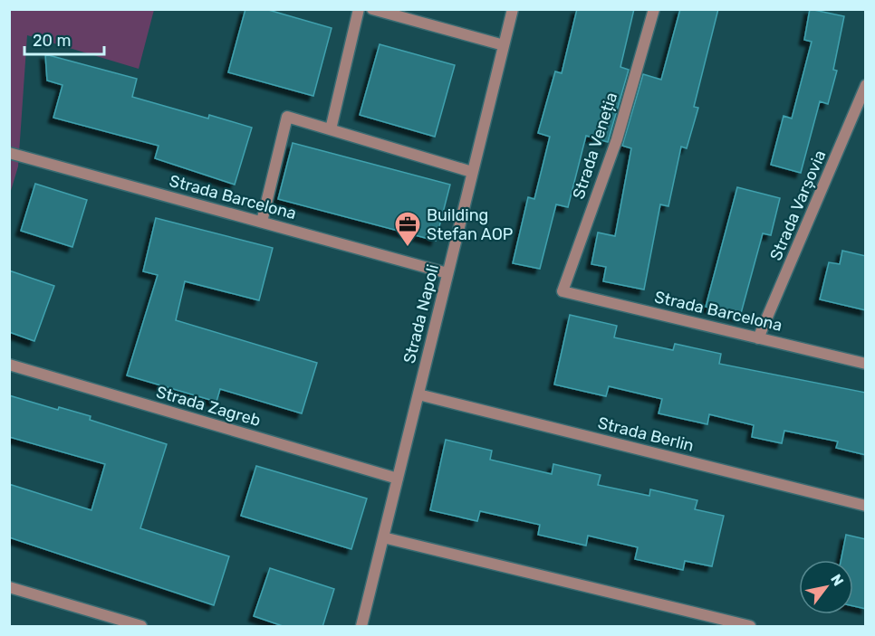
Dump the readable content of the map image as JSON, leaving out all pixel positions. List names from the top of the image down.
{
  "streets": {
    "street": [
      "Strada Veneția",
      "Strada Barcelona",
      "Strada Varșovia",
      "Strada Napoli",
      "Strada Zagreb",
      "Strada Berlin"
    ]
  },
  "crossings": [
    ["Strada Veneția", "Strada Barcelona"],
    ["Strada Barcelona", "Strada Varșovia"],
    ["Strada Barcelona", "Strada Napoli"],
    ["Strada Napoli", "Strada Zagreb"],
    ["Strada Napoli", "Strada Berlin"]
  ],
  "places": {
    "office": ["Building Stefan AOP"]
  },
  "scale_bar": "20 m",
  "north": "top right"
}
